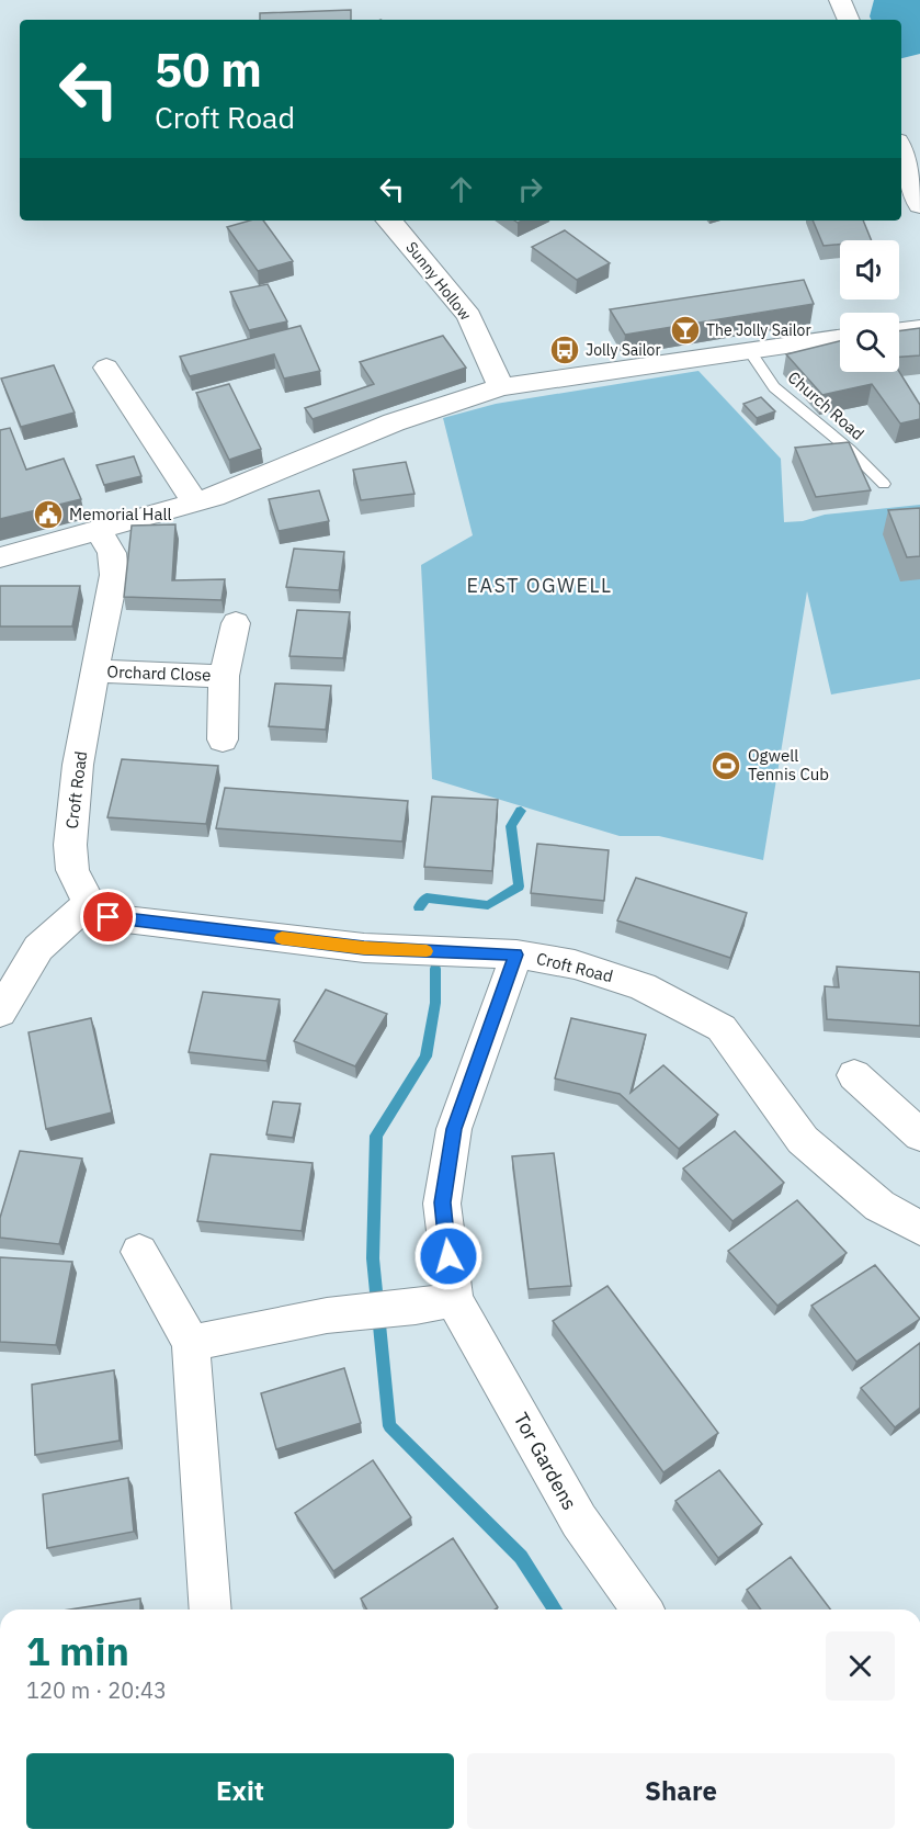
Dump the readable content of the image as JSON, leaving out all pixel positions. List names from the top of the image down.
{
  "streets": {
    "street": [
      "Sunny Hollow",
      "Orchard Close",
      "Croft Road",
      "Tor Gardens"
    ],
    "lane": ["Church Road"]
  },
  "crossings": [
    ["Orchard Close", "Croft Road"],
    ["Croft Road", "Tor Gardens"]
  ],
  "districts": ["EAST OGWELL"],
  "places": {
    "bar": ["The Jolly Sailor"],
    "bus stop": ["Jolly Sailor"],
    "public building": ["Memorial Hall"],
    "sports": ["Ogwell Tennis Cub"]
  },
  "page": {
    "turn": ["50 m", "Croft Road"],
    "heading": ["1 min", "120 m · 20:43"],
    "buttons": ["Exit", "Share"]
  }
}
